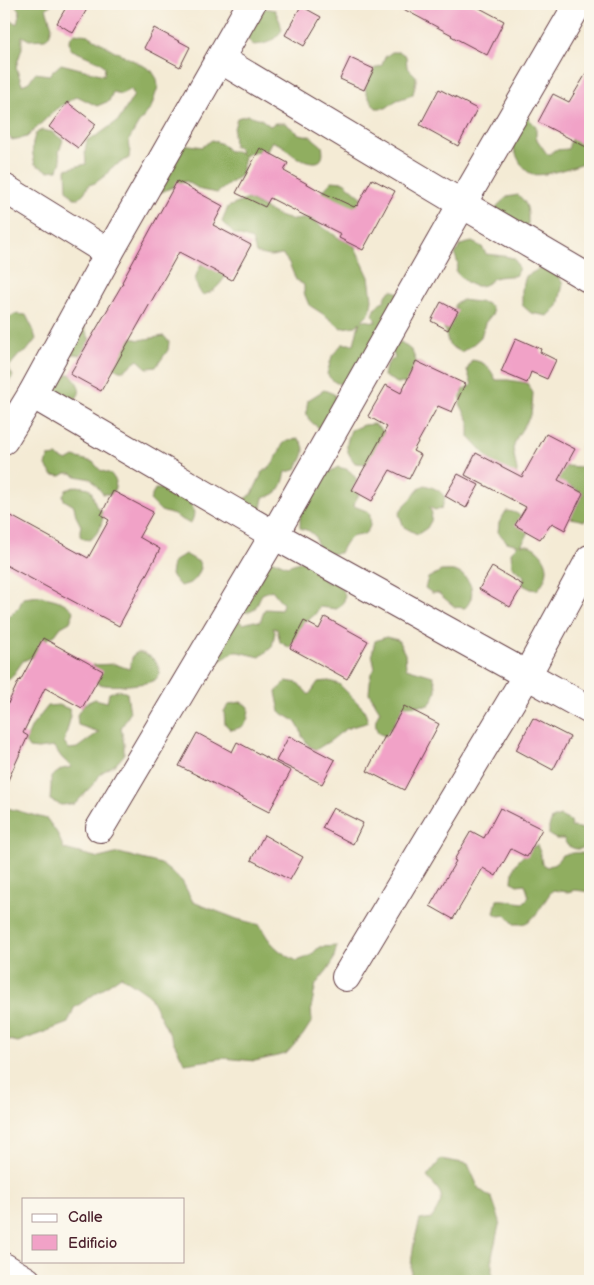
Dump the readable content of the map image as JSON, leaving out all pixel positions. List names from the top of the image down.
{
  "legend": ["Calle", "Edificio"]
}
